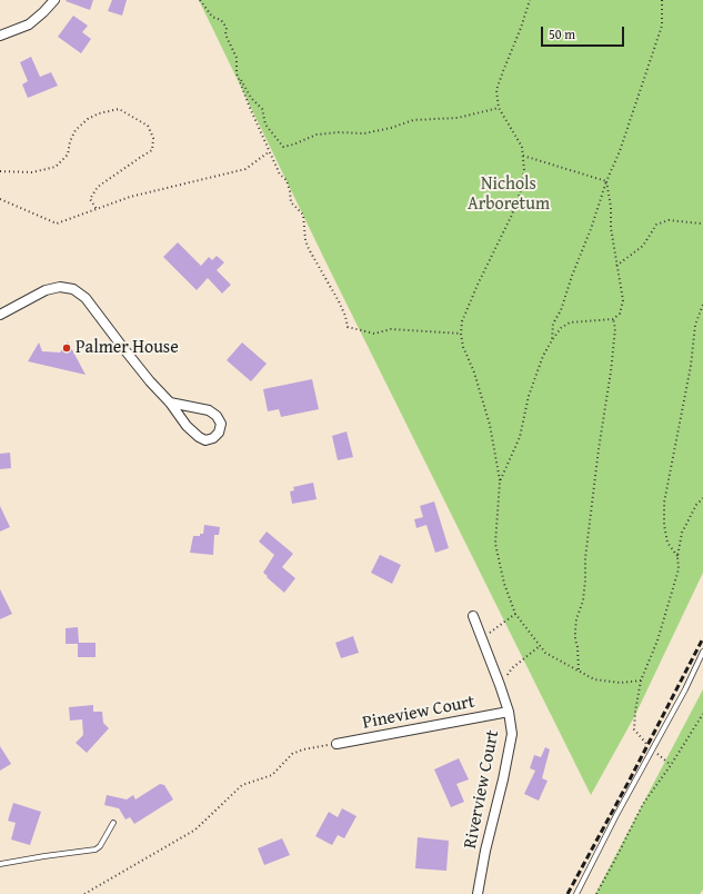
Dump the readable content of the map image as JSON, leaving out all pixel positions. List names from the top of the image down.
{
  "streets": {
    "street": ["Pineview Court", "Riverview Court"]
  },
  "crossings": [
    ["Pineview Court", "Riverview Court"]
  ],
  "parks": ["Nichols Arboretum"],
  "places": ["Palmer House"],
  "scale_bar": "50 m"
}
